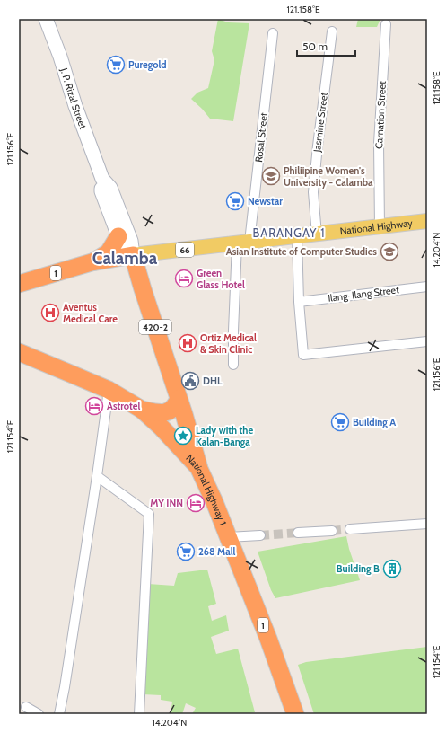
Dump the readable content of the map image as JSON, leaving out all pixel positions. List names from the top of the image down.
{
  "streets": {
    "highway": ["1", "420-2", "National Highway 1"],
    "main road": ["J. P. Rizal Street", "National Highway", "66"],
    "street": [
      "Carnation Street",
      "Jasmine Street",
      "Rosal Street",
      "Ilang-Ilang Street"
    ]
  },
  "crossings": [
    ["J. P. Rizal Street", "National Highway"],
    ["J. P. Rizal Street", "1"],
    ["J. P. Rizal Street", "420-2"],
    ["Carnation Street", "National Highway"],
    ["Jasmine Street", "National Highway"],
    ["Rosal Street", "National Highway"],
    ["National Highway", "1"],
    ["National Highway", "420-2"],
    ["1", "420-2"],
    ["1", "National Highway 1"],
    ["420-2", "National Highway 1"]
  ],
  "districts": ["BARANGAY 1", "Calamba"],
  "places": {
    "supermarket": [
      "Puregold",
      "Newstar",
      "Building A",
      "268 Mall"
    ],
    "school or university": ["Philiipine Women's University - Calamba", "Asian Institute of Computer Studies"],
    "hotel": ["Green Glass Hotel", "Astrotel", "MY INN"],
    "hospital": ["Aventus Medical Care", "Ortiz Medical & Skin Clinic"],
    "public building": ["DHL"],
    "place": ["Lady with the Kalan-Banga"],
    "building": ["Building B"]
  },
  "scale_bar": "50 m",
  "coordinates": [
    "121.158°E",
    "121.156°E",
    "14.204°N",
    "121.154°E"
  ]
}
